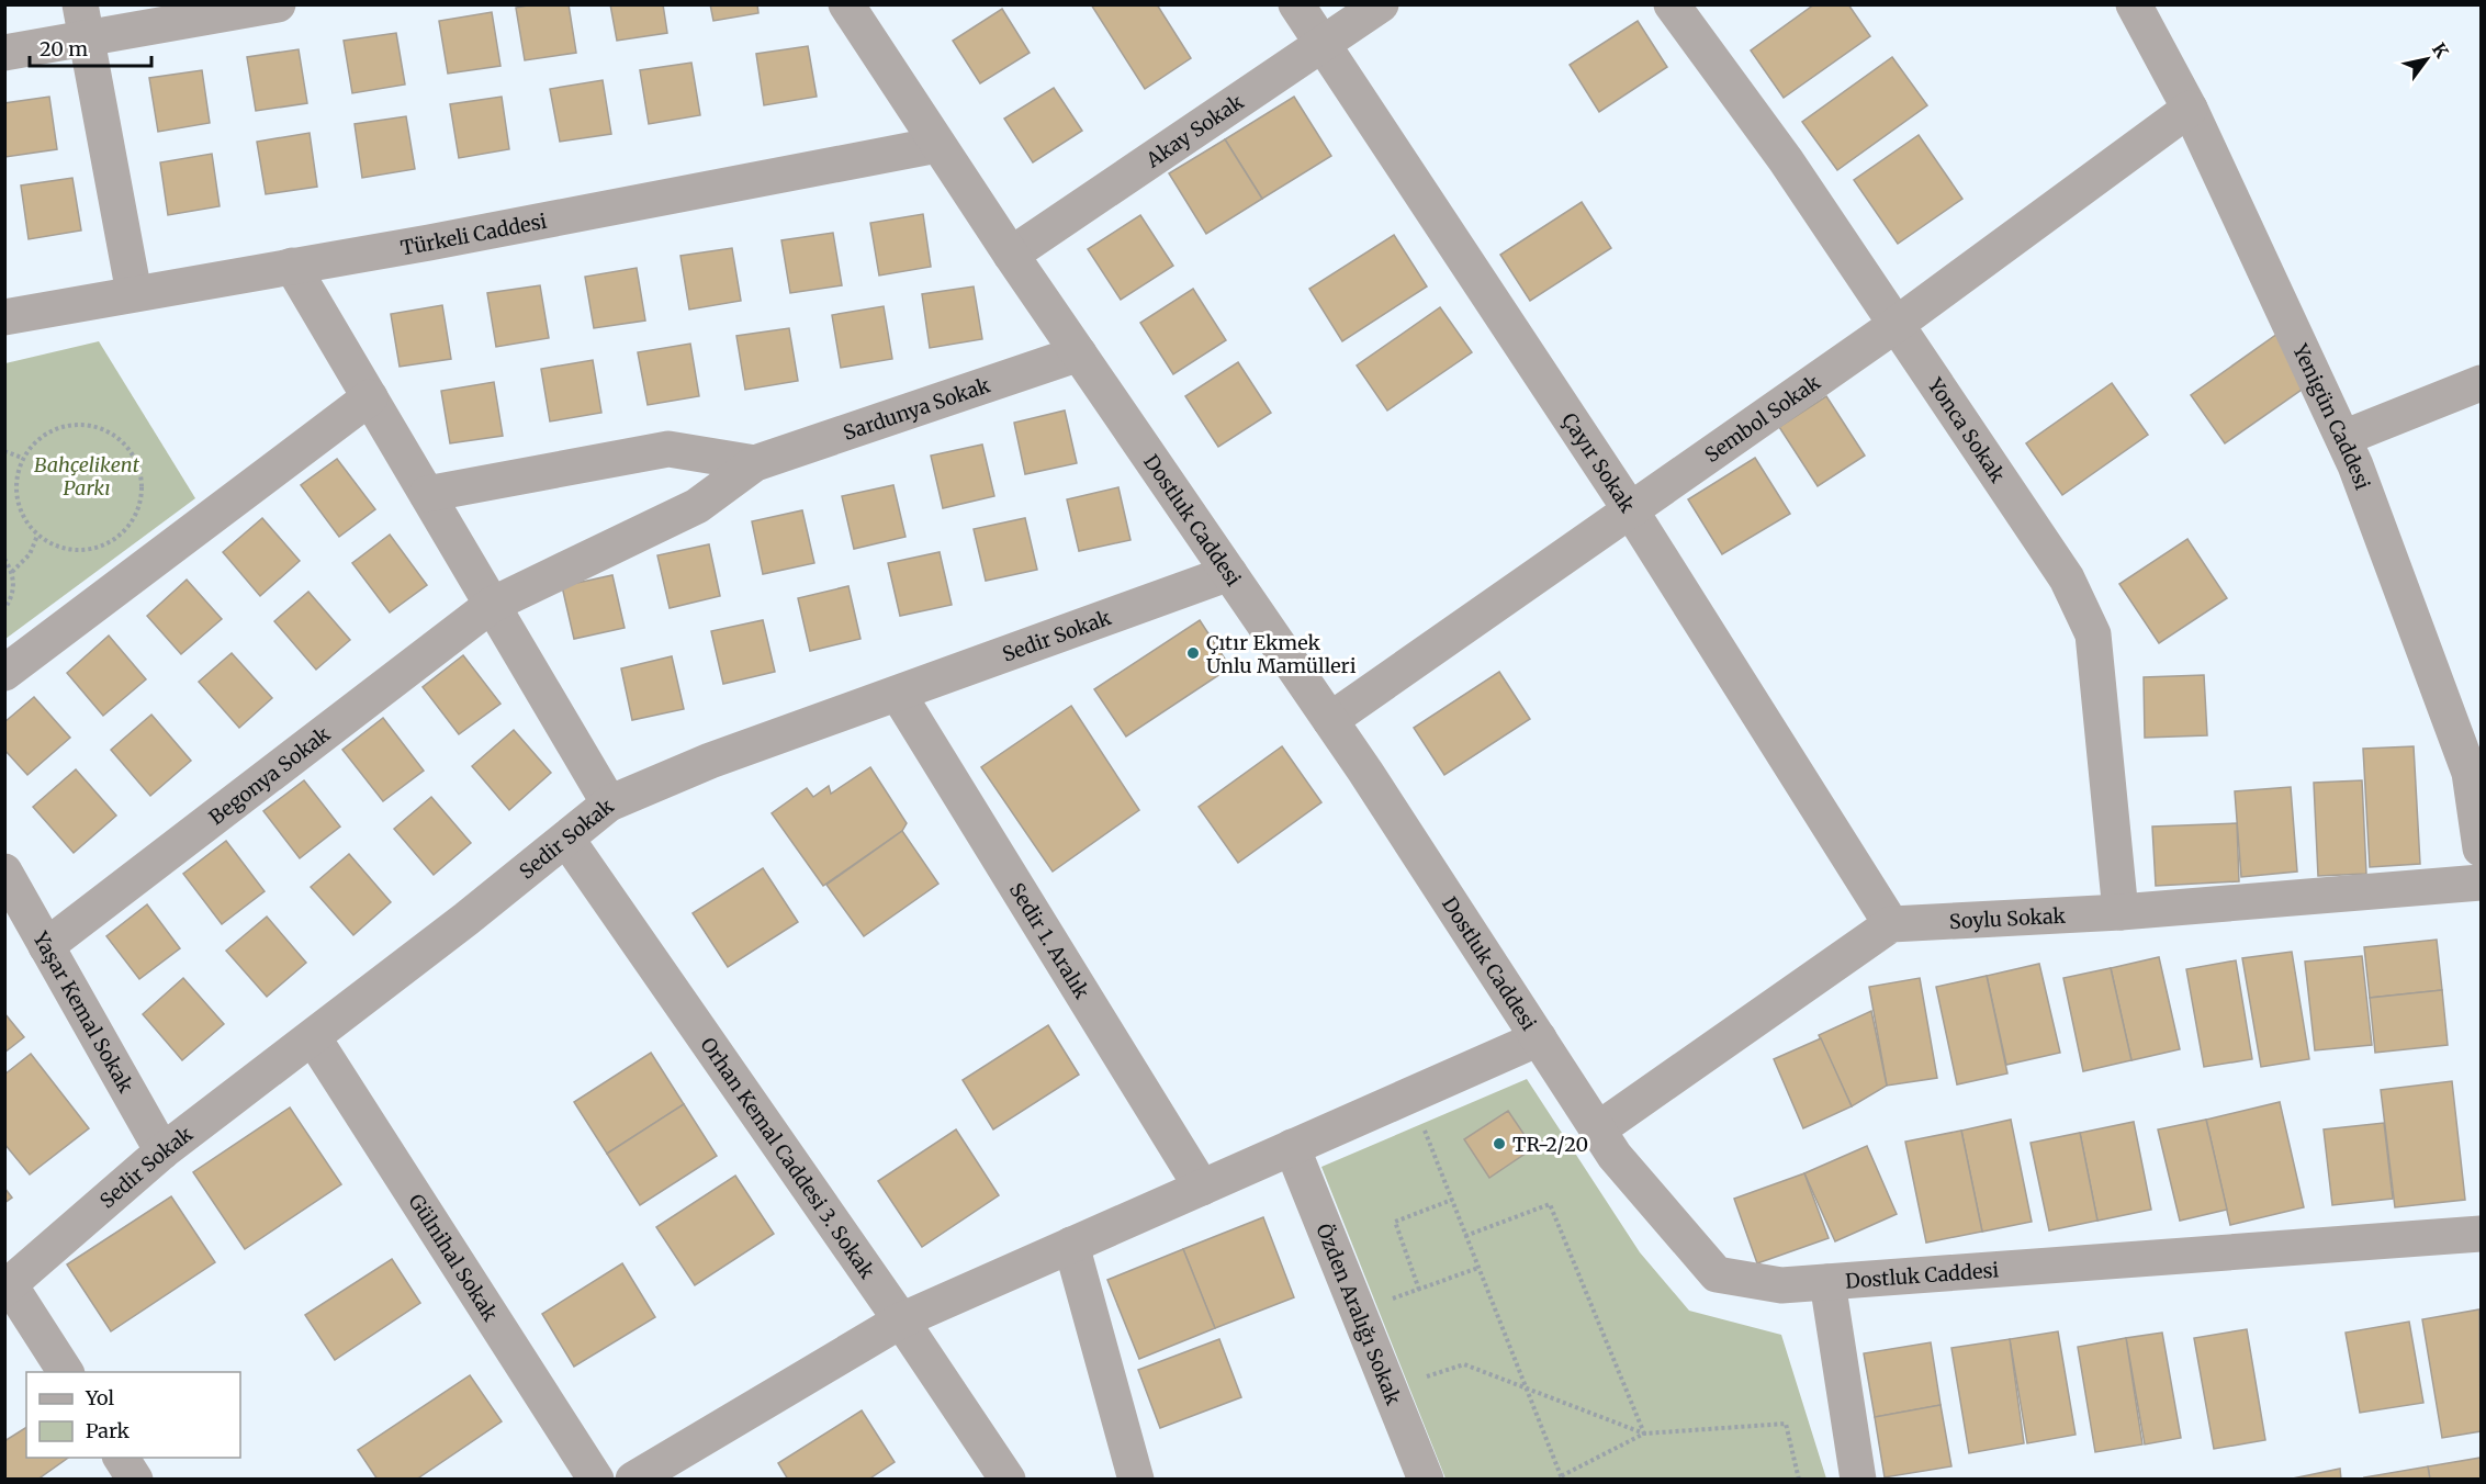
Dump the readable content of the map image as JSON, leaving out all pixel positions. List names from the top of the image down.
{
  "streets": {
    "street": [
      "Akay Sokak",
      "Türkeli Caddesi",
      "Sardunya Sokak",
      "Sembol Sokak",
      "Yenigün Caddesi",
      "Yonca Sokak",
      "Çayır Sokak",
      "Dostluk Caddesi",
      "Sedir Sokak",
      "Begonya Sokak",
      "Soylu Sokak",
      "Sedir 1. Aralık",
      "Yaşar Kemal Sokak",
      "Orhan Kemal Caddesi 3. Sokak",
      "Gülnihal Sokak",
      "Özden Aralığı Sokak"
    ]
  },
  "crossings": [
    ["Akay Sokak", "Çayır Sokak"],
    ["Akay Sokak", "Dostluk Caddesi"],
    ["Türkeli Caddesi", "Dostluk Caddesi"],
    ["Sardunya Sokak", "Dostluk Caddesi"],
    ["Sardunya Sokak", "Begonya Sokak"],
    ["Sembol Sokak", "Yenigün Caddesi"],
    ["Sembol Sokak", "Yonca Sokak"],
    ["Sembol Sokak", "Çayır Sokak"],
    ["Sembol Sokak", "Dostluk Caddesi"],
    ["Yonca Sokak", "Soylu Sokak"],
    ["Çayır Sokak", "Soylu Sokak"],
    ["Dostluk Caddesi", "Sedir Sokak"],
    ["Sedir Sokak", "Sedir 1. Aralık"],
    ["Sedir Sokak", "Yaşar Kemal Sokak"],
    ["Sedir Sokak", "Orhan Kemal Caddesi 3. Sokak"],
    ["Sedir Sokak", "Gülnihal Sokak"],
    ["Begonya Sokak", "Yaşar Kemal Sokak"]
  ],
  "parks": ["Bahçelikent Parkı"],
  "places": ["Çıtır Ekmek Unlu Mamülleri", "TR-2/20"],
  "legend": ["Yol", "Park"],
  "scale_bar": "20 m",
  "north": "top right"
}
